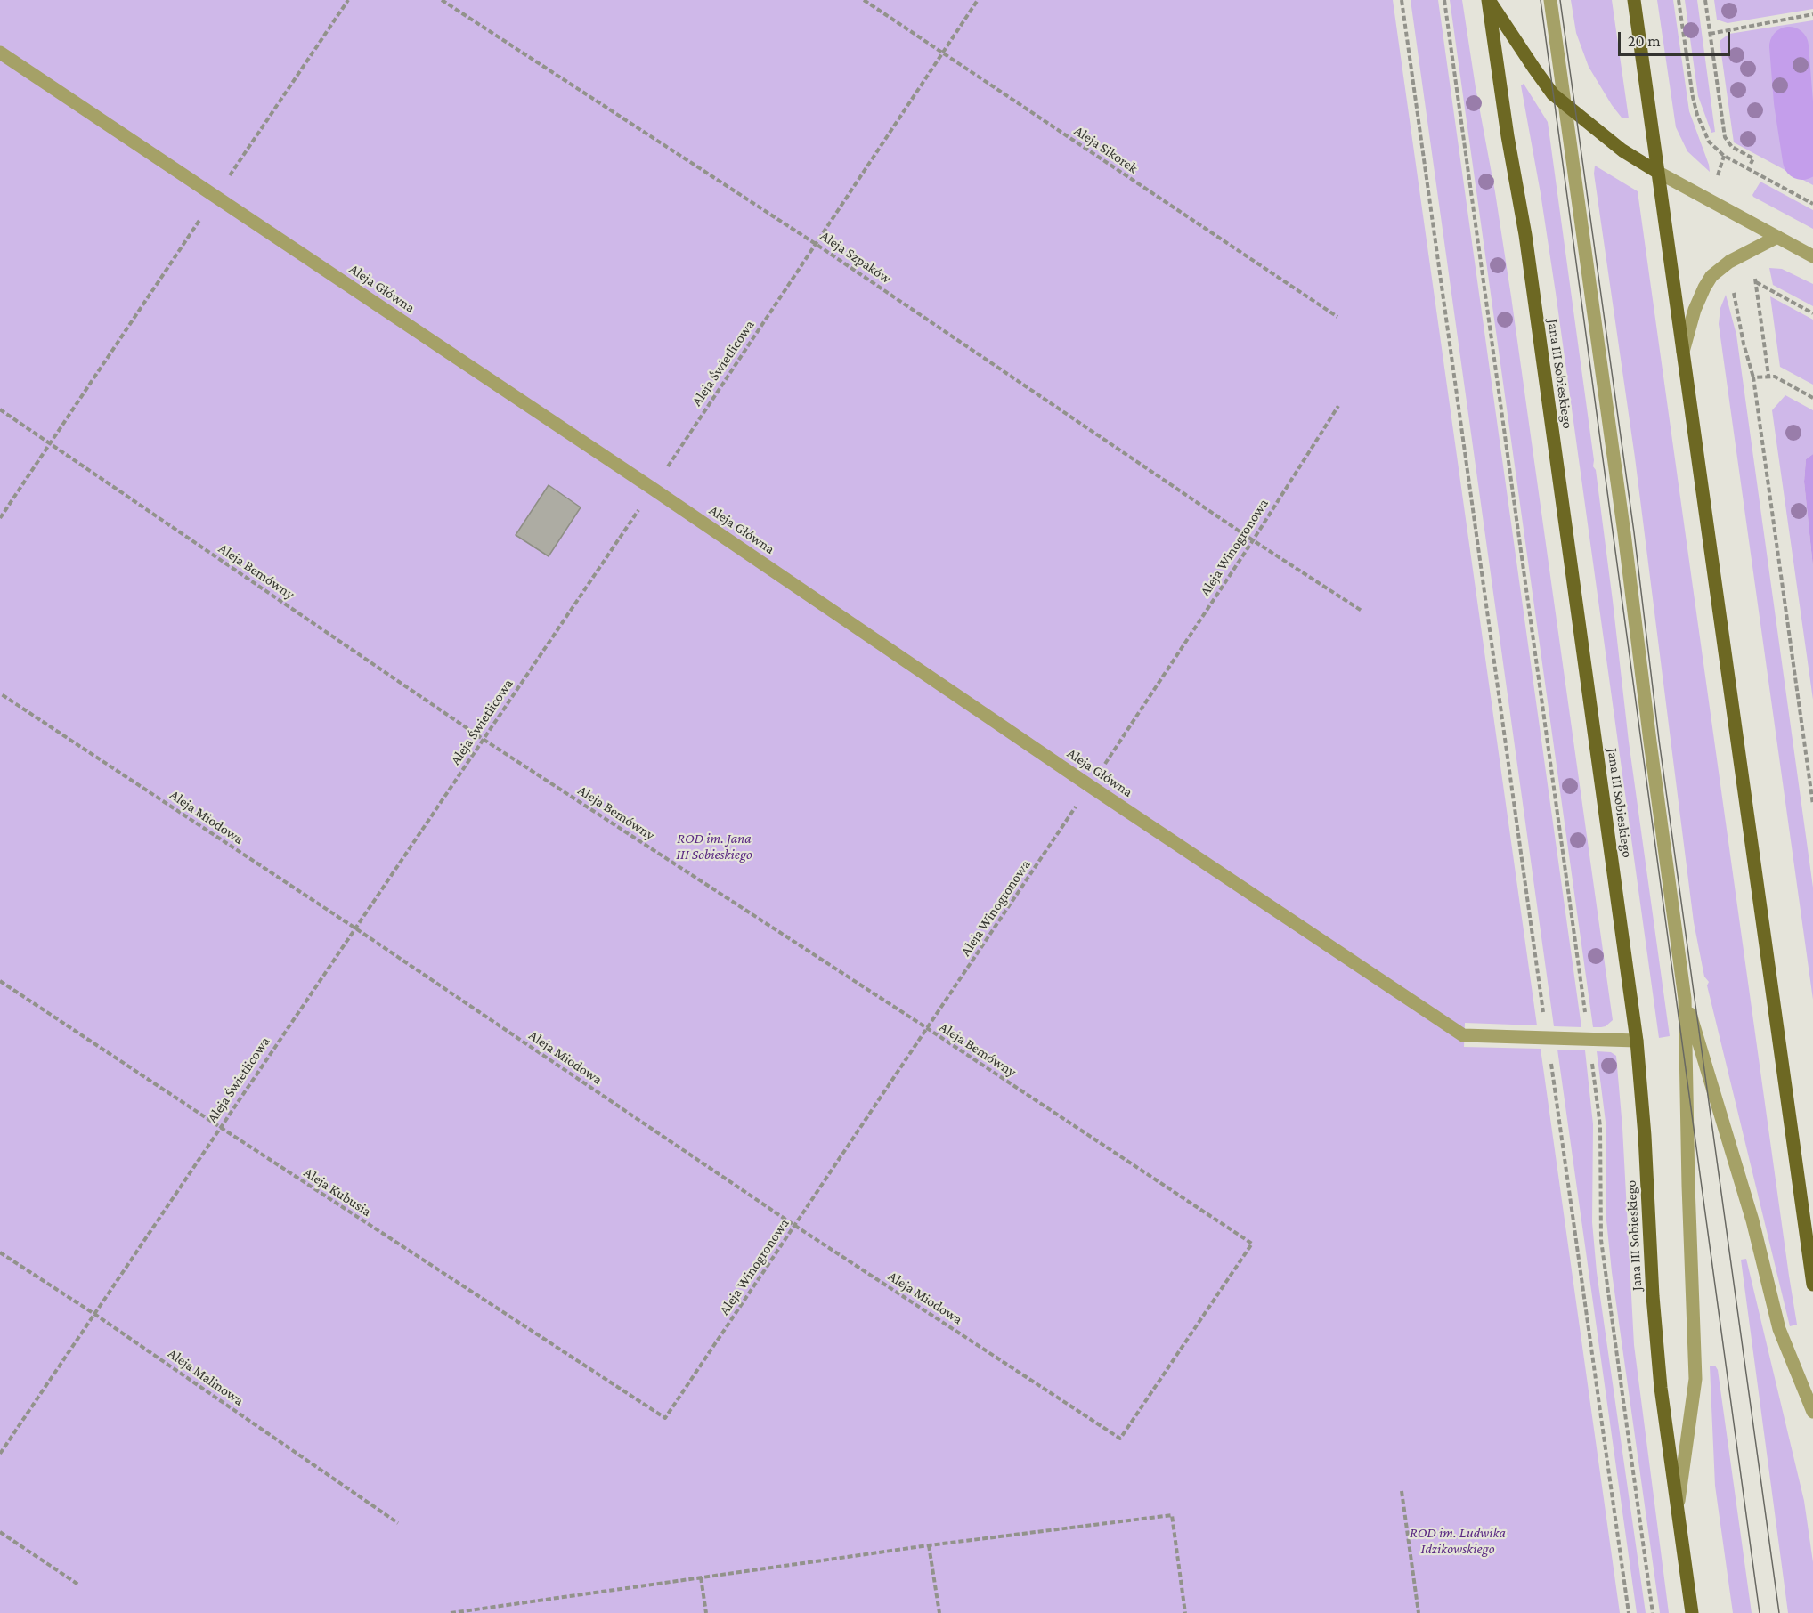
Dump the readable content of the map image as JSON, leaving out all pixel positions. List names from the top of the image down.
{
  "streets": {
    "main road": ["Jana III Sobieskiego"],
    "street": ["Aleja Główna"],
    "path": [
      "Aleja Sikorek",
      "Aleja Szpaków",
      "Aleja Świetlicowa",
      "Aleja Winogronowa",
      "Aleja Bemówny",
      "Aleja Miodowa",
      "Aleja Kubusia",
      "Aleja Malinowa"
    ]
  },
  "crossings": [
    ["Aleja Sikorek", "Aleja Świetlicowa"],
    ["Aleja Szpaków", "Aleja Świetlicowa"],
    ["Aleja Szpaków", "Aleja Winogronowa"],
    ["Aleja Główna", "Aleja Świetlicowa"],
    ["Aleja Główna", "Aleja Winogronowa"],
    ["Aleja Świetlicowa", "Aleja Bemówny"],
    ["Aleja Świetlicowa", "Aleja Miodowa"],
    ["Aleja Świetlicowa", "Aleja Kubusia"],
    ["Aleja Świetlicowa", "Aleja Malinowa"],
    ["Aleja Winogronowa", "Aleja Bemówny"],
    ["Aleja Winogronowa", "Aleja Miodowa"],
    ["Aleja Winogronowa", "Aleja Kubusia"],
    ["Aleja Bemówny", "Aleja Miodowa"]
  ],
  "parks": ["ROD im. Jana III Sobieskiego", "ROD im. Ludwika Idzikowskiego"],
  "scale_bar": "20 m"
}
